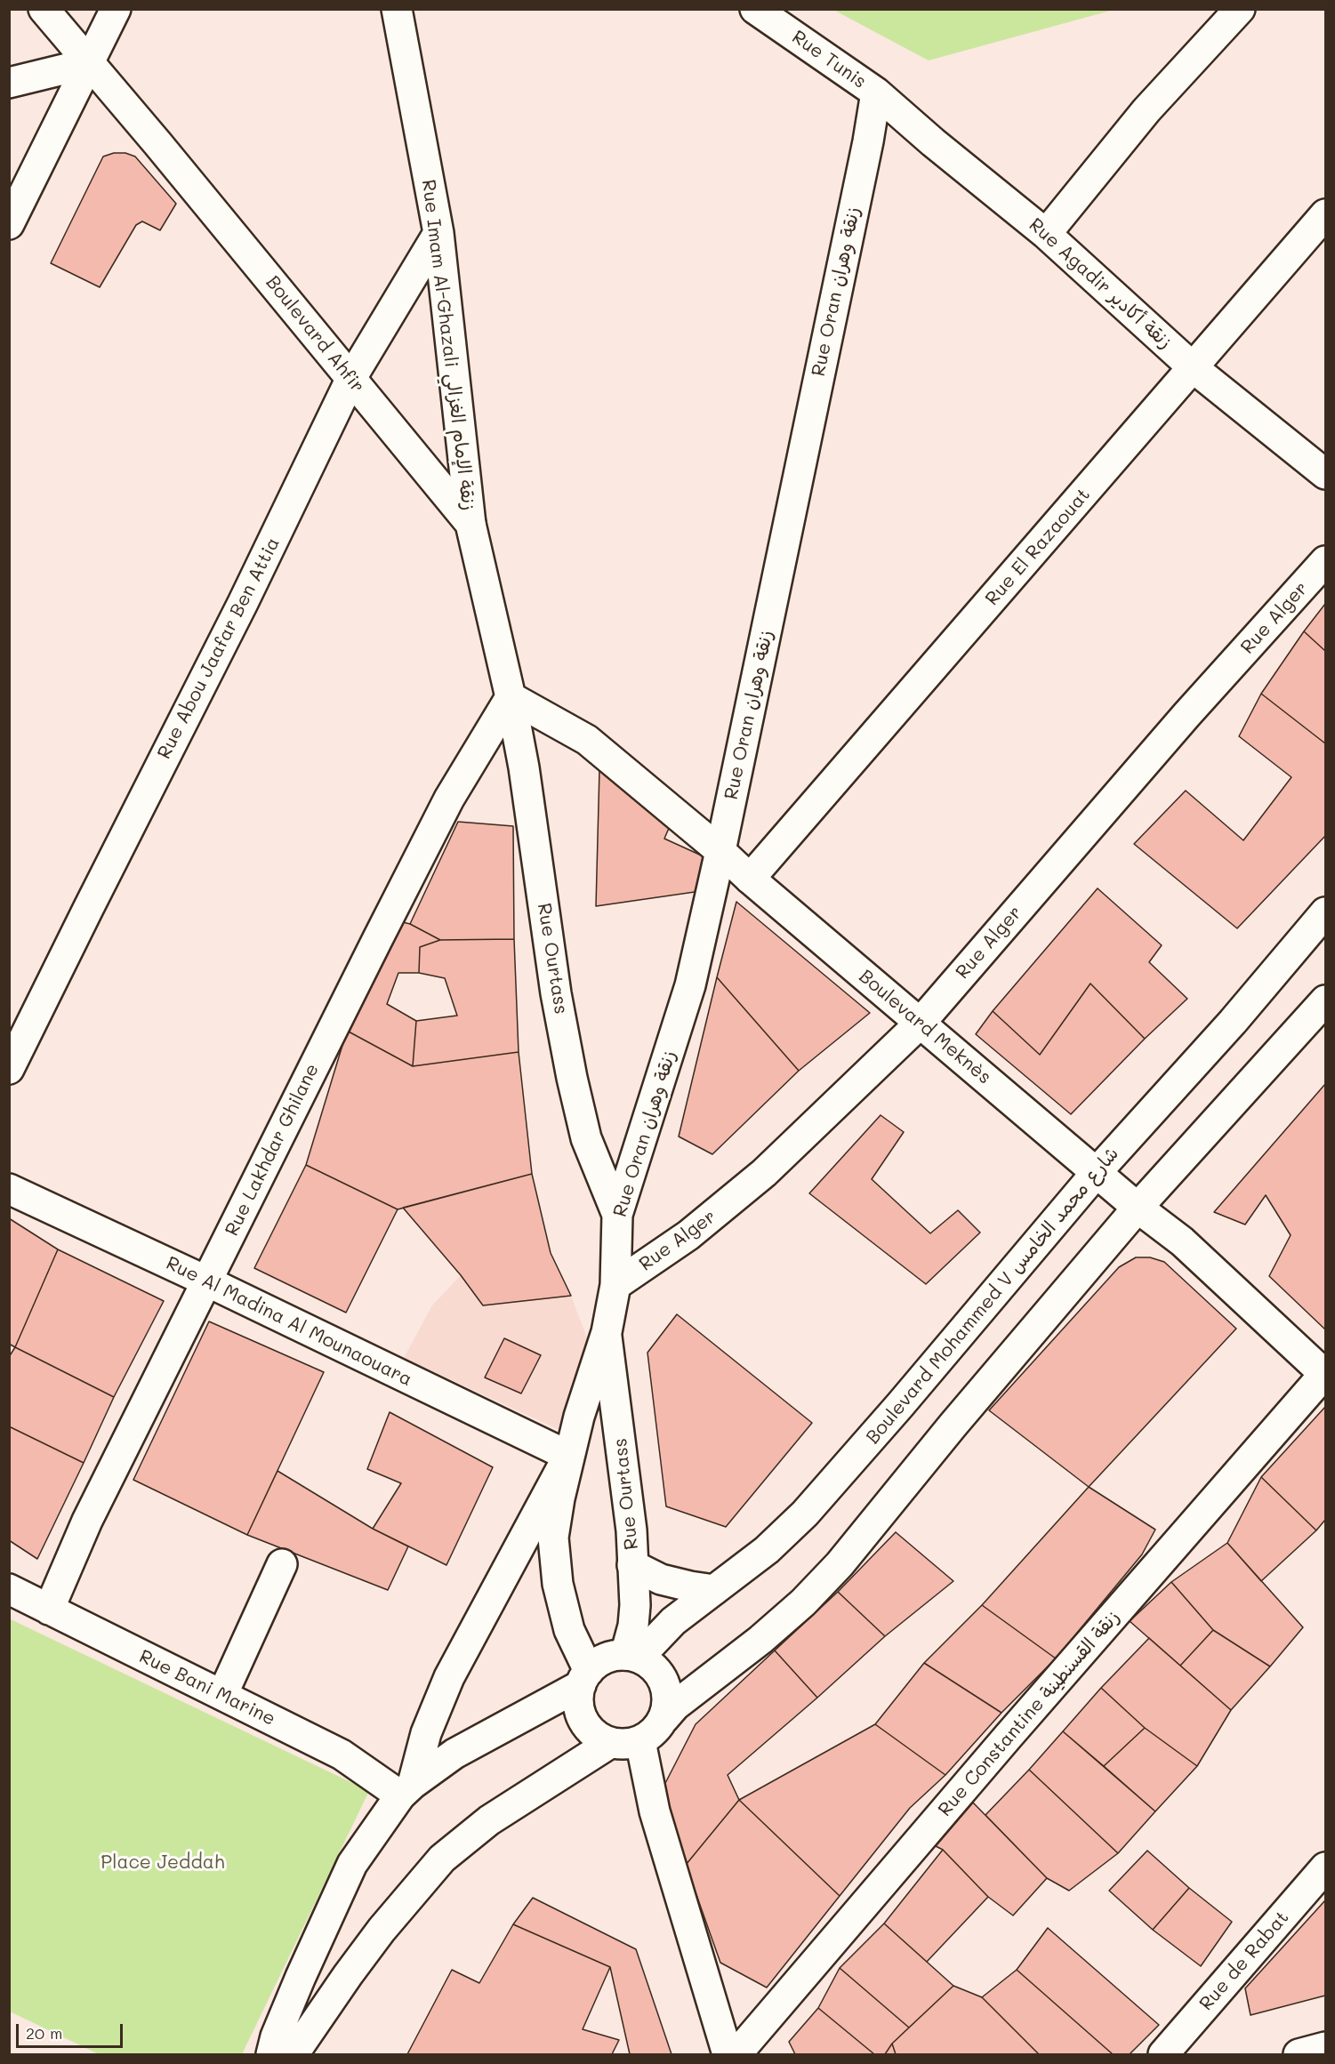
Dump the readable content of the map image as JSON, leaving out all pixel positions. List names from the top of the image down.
{
  "streets": {
    "street": [
      "Rue Tunis",
      "Rue Agadir زنقة أكادير",
      "Rue Oran زنقة وهران",
      "Boulevard Ahfir",
      "Rue Imam Al-Ghazali زنقة الإمام الغزالي",
      "Rue El Razaouat",
      "Rue Alger",
      "Rue Abou Jaafar Ben Attia",
      "Rue Ourtass",
      "Boulevard Meknès",
      "Rue Lakhdar Ghilane",
      "Boulevard Mohammed V شارع محمد الخامس",
      "Rue Al Madina Al Mounaouara",
      "Rue Bani Marine",
      "Rue Constantine زنقة القسنطينة",
      "Rue de Rabat"
    ]
  },
  "crossings": [
    ["Rue Tunis", "Rue Agadir زنقة أكادير"],
    ["Rue Tunis", "Rue Oran زنقة وهران"],
    ["Rue Agadir زنقة أكادير", "Rue Oran زنقة وهران"],
    ["Rue Agadir زنقة أكادير", "Rue El Razaouat"],
    ["Rue Oran زنقة وهران", "Rue Alger"],
    ["Rue Oran زنقة وهران", "Rue Ourtass"],
    ["Rue Oran زنقة وهران", "Boulevard Meknès"],
    ["Boulevard Ahfir", "Rue Imam Al-Ghazali زنقة الإمام الغزالي"],
    ["Boulevard Ahfir", "Rue Abou Jaafar Ben Attia"],
    ["Boulevard Ahfir", "Rue Ourtass"],
    ["Boulevard Ahfir", "Boulevard Meknès"],
    ["Boulevard Ahfir", "Rue Lakhdar Ghilane"],
    ["Rue Imam Al-Ghazali زنقة الإمام الغزالي", "Rue Abou Jaafar Ben Attia"],
    ["Rue El Razaouat", "Boulevard Meknès"],
    ["Rue Alger", "Boulevard Meknès"],
    ["Rue Ourtass", "Boulevard Meknès"],
    ["Rue Ourtass", "Rue Lakhdar Ghilane"],
    ["Rue Ourtass", "Boulevard Mohammed V شارع محمد الخامس"],
    ["Boulevard Meknès", "Rue Lakhdar Ghilane"],
    ["Boulevard Meknès", "Boulevard Mohammed V شارع محمد الخامس"],
    ["Boulevard Meknès", "Rue Constantine زنقة القسنطينة"],
    ["Rue Lakhdar Ghilane", "Rue Al Madina Al Mounaouara"],
    ["Rue Lakhdar Ghilane", "Rue Bani Marine"]
  ],
  "parks": ["Place Jeddah"],
  "scale_bar": "20 m"
}
